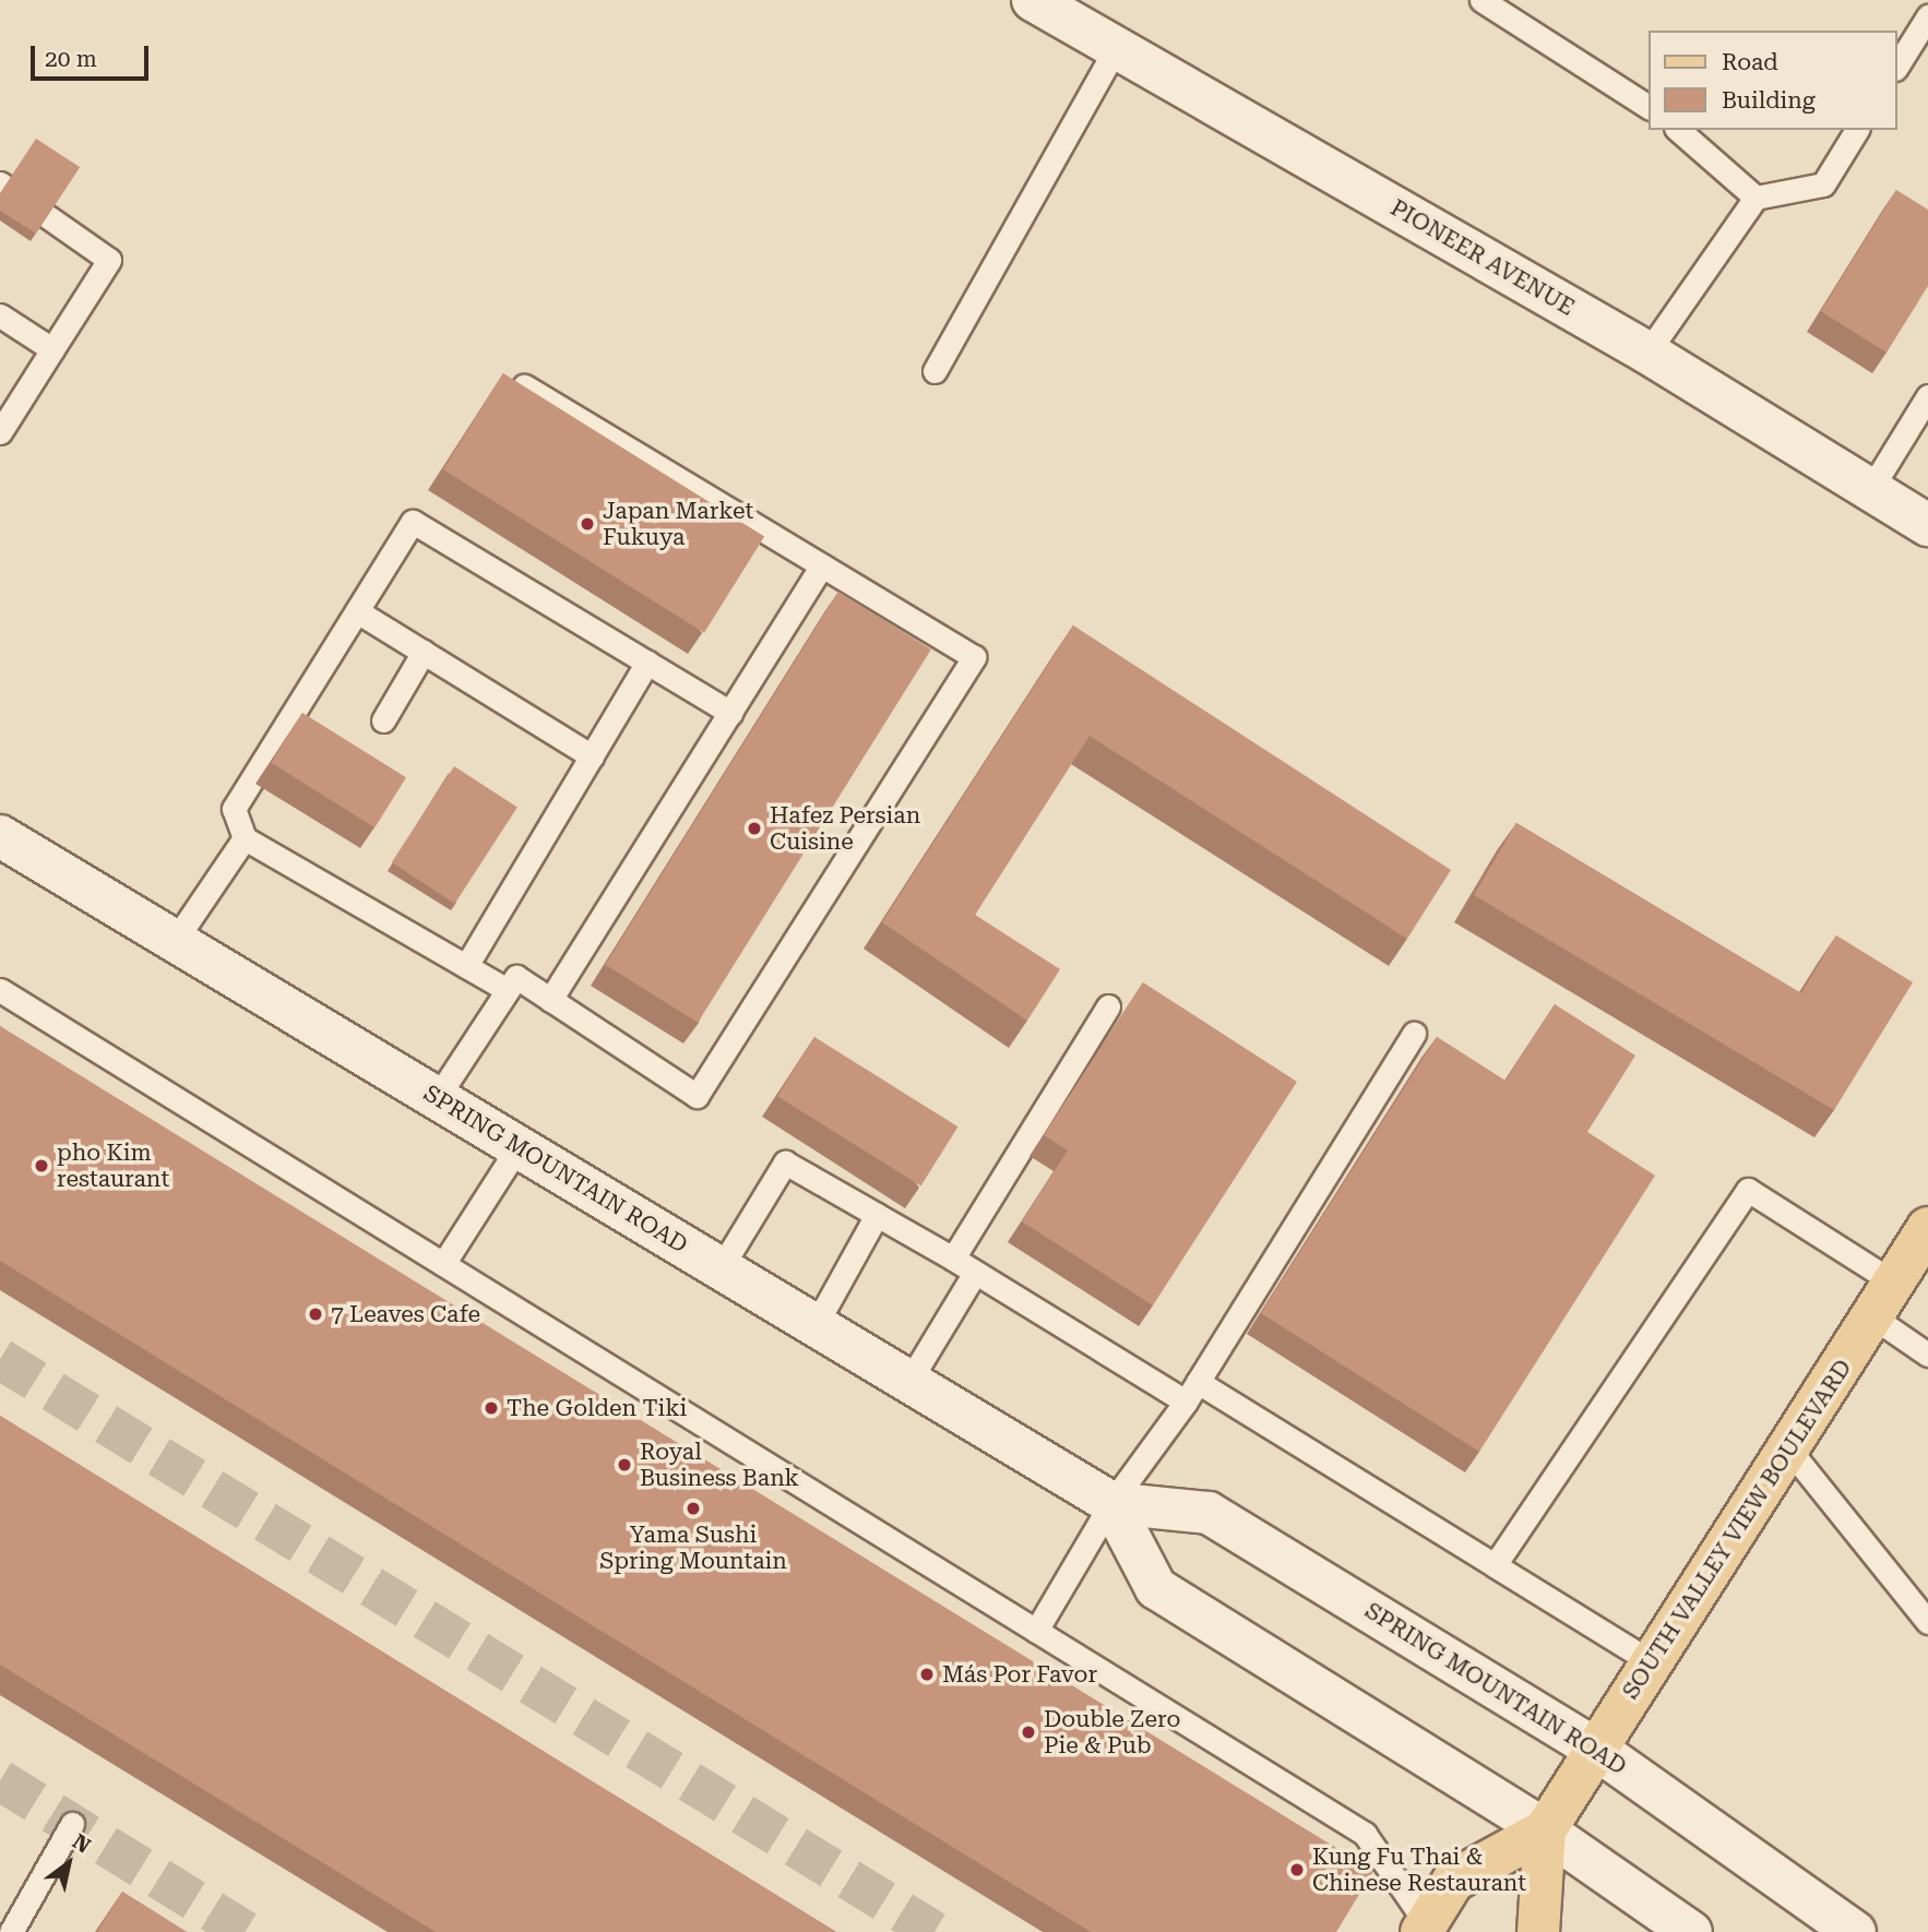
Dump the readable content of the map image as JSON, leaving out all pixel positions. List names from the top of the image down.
{
  "streets": {
    "main road": ["PIONEER AVENUE", "SPRING MOUNTAIN ROAD", "SOUTH VALLEY VIEW BOULEVARD"]
  },
  "crossings": [
    ["SPRING MOUNTAIN ROAD", "SOUTH VALLEY VIEW BOULEVARD"]
  ],
  "places": [
    "Japan Market Fukuya",
    "Hafez Persian Cuisine",
    "pho Kim restaurant",
    "7 Leaves Cafe",
    "The Golden Tiki",
    "Royal Business Bank",
    "Yama Sushi Spring Mountain",
    "Más Por Favor",
    "Double Zero Pie & Pub",
    "Kung Fu Thai & Chinese Restaurant"
  ],
  "legend": ["Road", "Building"],
  "scale_bar": "20 m",
  "north": "top right"
}
